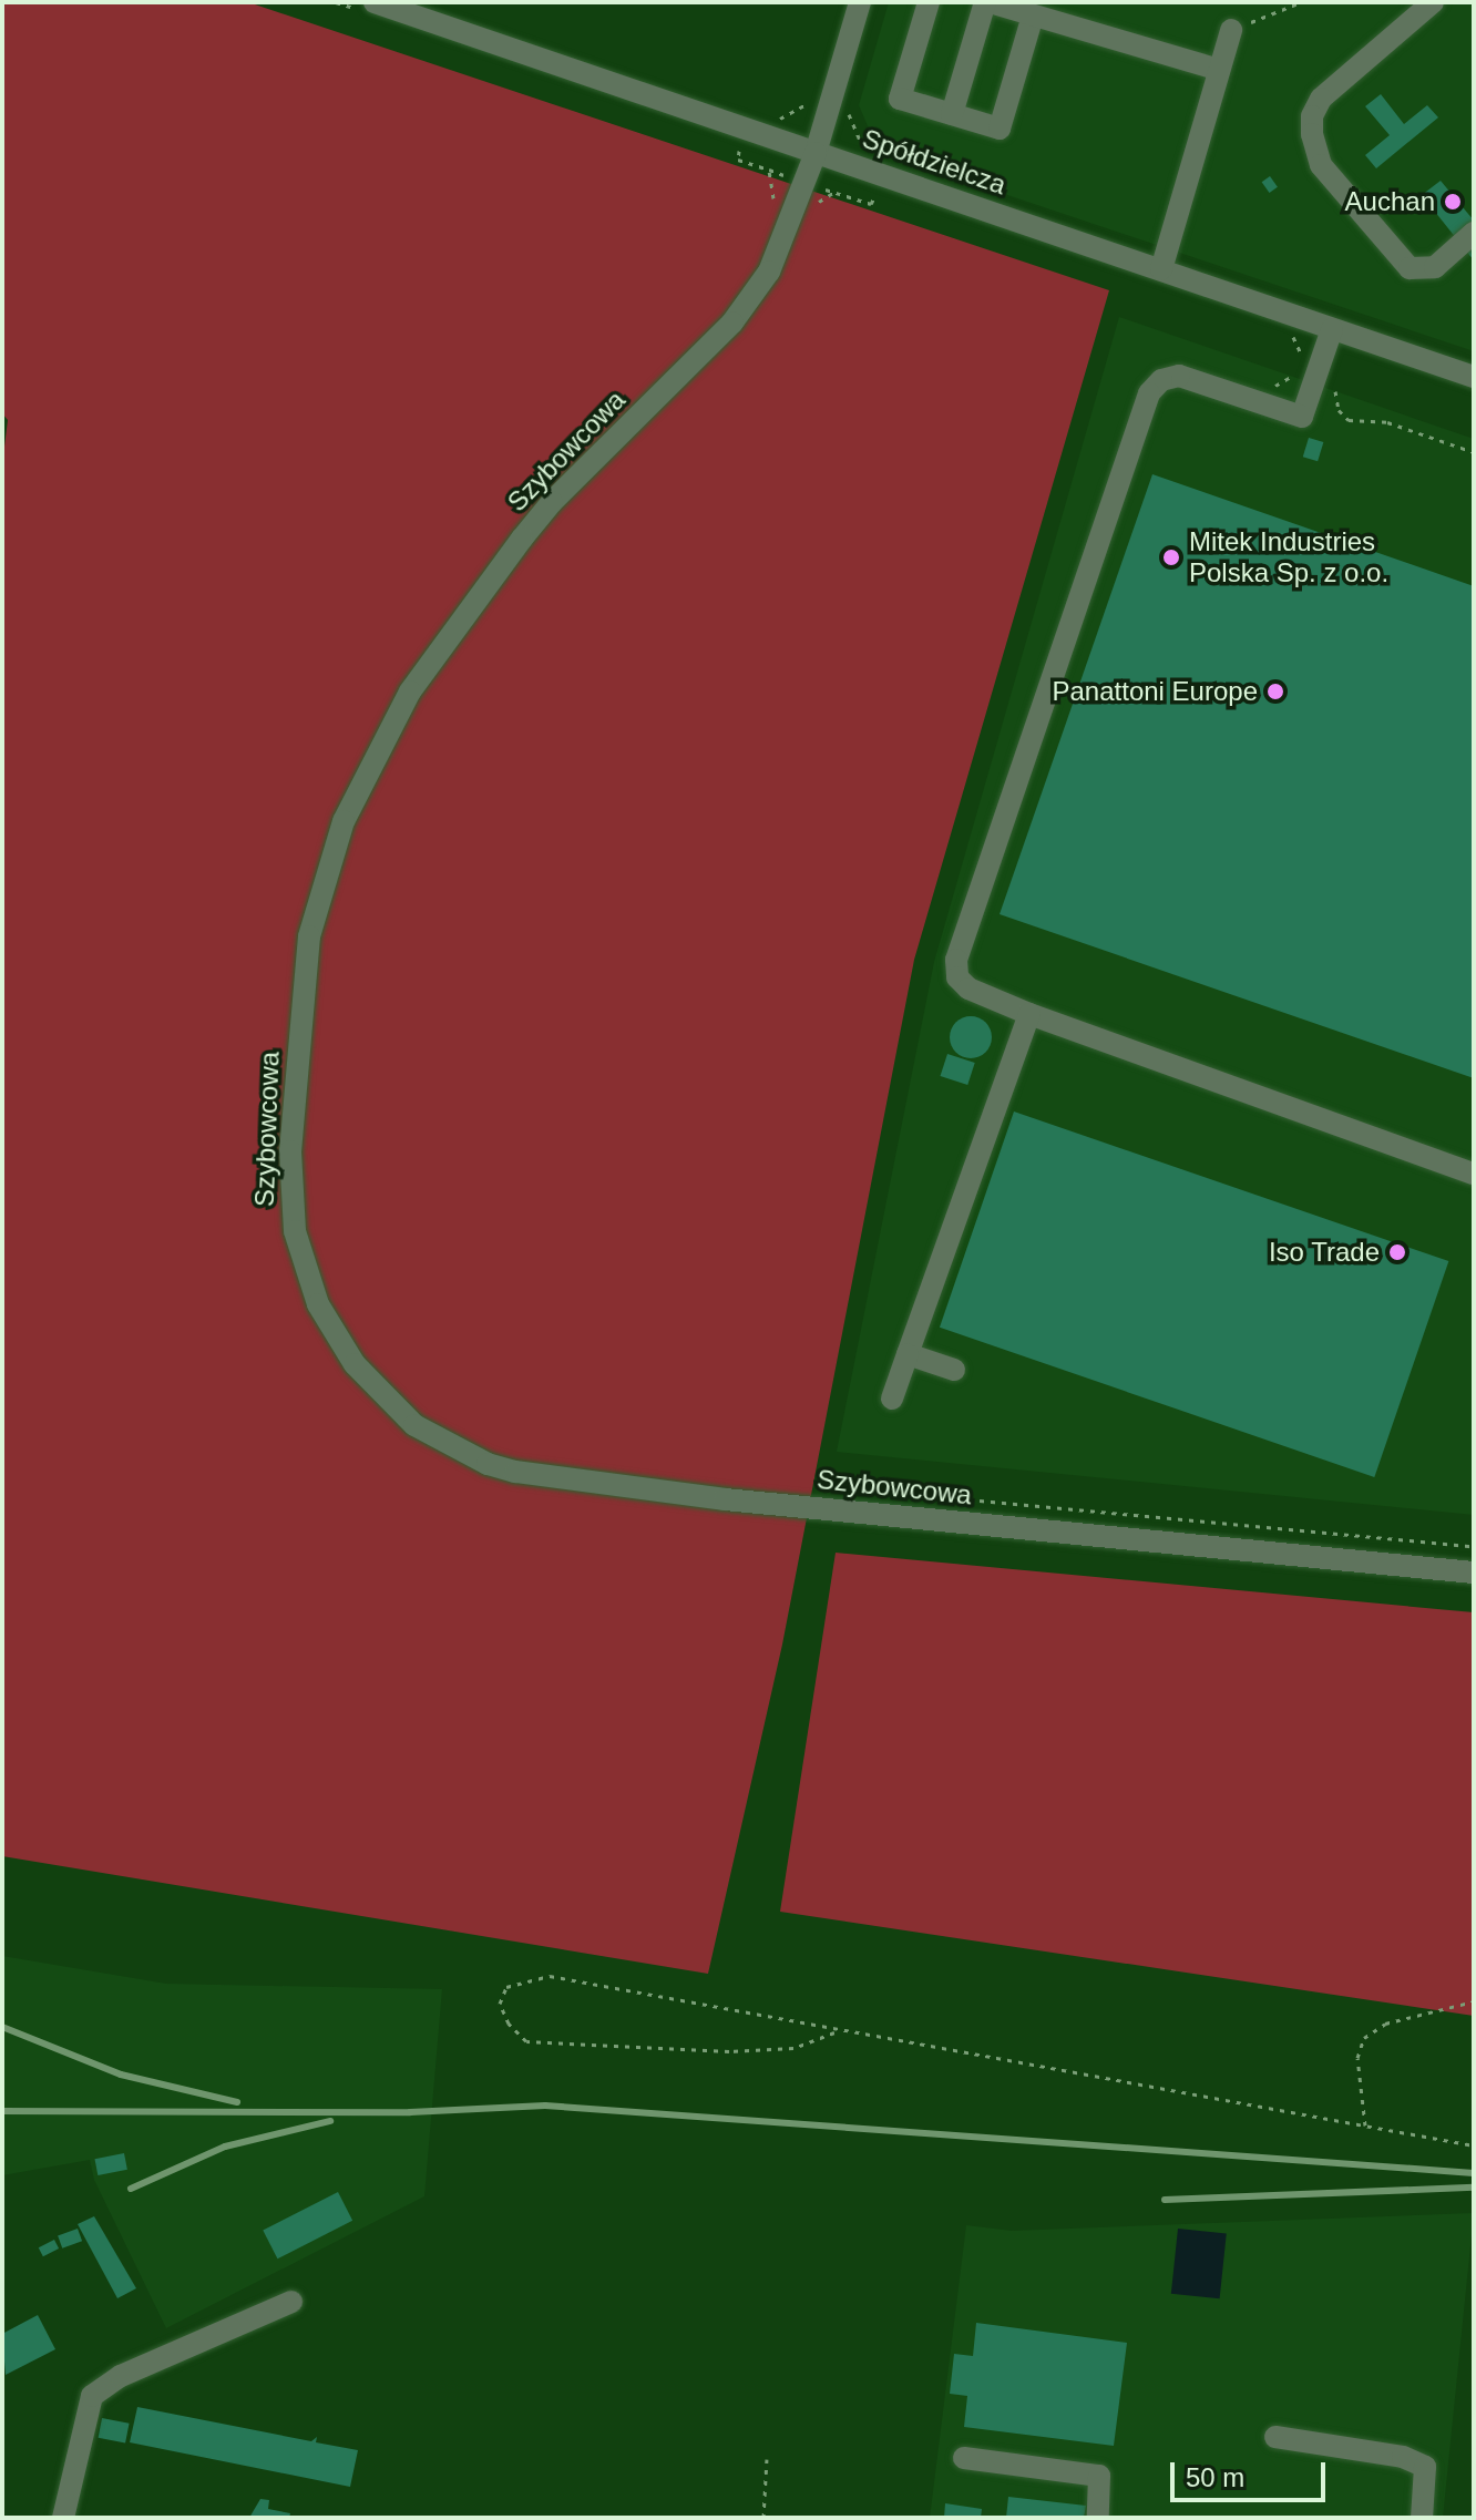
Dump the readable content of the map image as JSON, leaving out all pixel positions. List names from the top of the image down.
{
  "streets": {
    "street": ["Spółdzielcza", "Szybowcowa"]
  },
  "crossings": [
    ["Spółdzielcza", "Szybowcowa"]
  ],
  "places": [
    "Auchan",
    "Mitek Industries Polska Sp. z o.o.",
    "Panattoni Europe",
    "Iso Trade"
  ],
  "scale_bar": "50 m"
}
